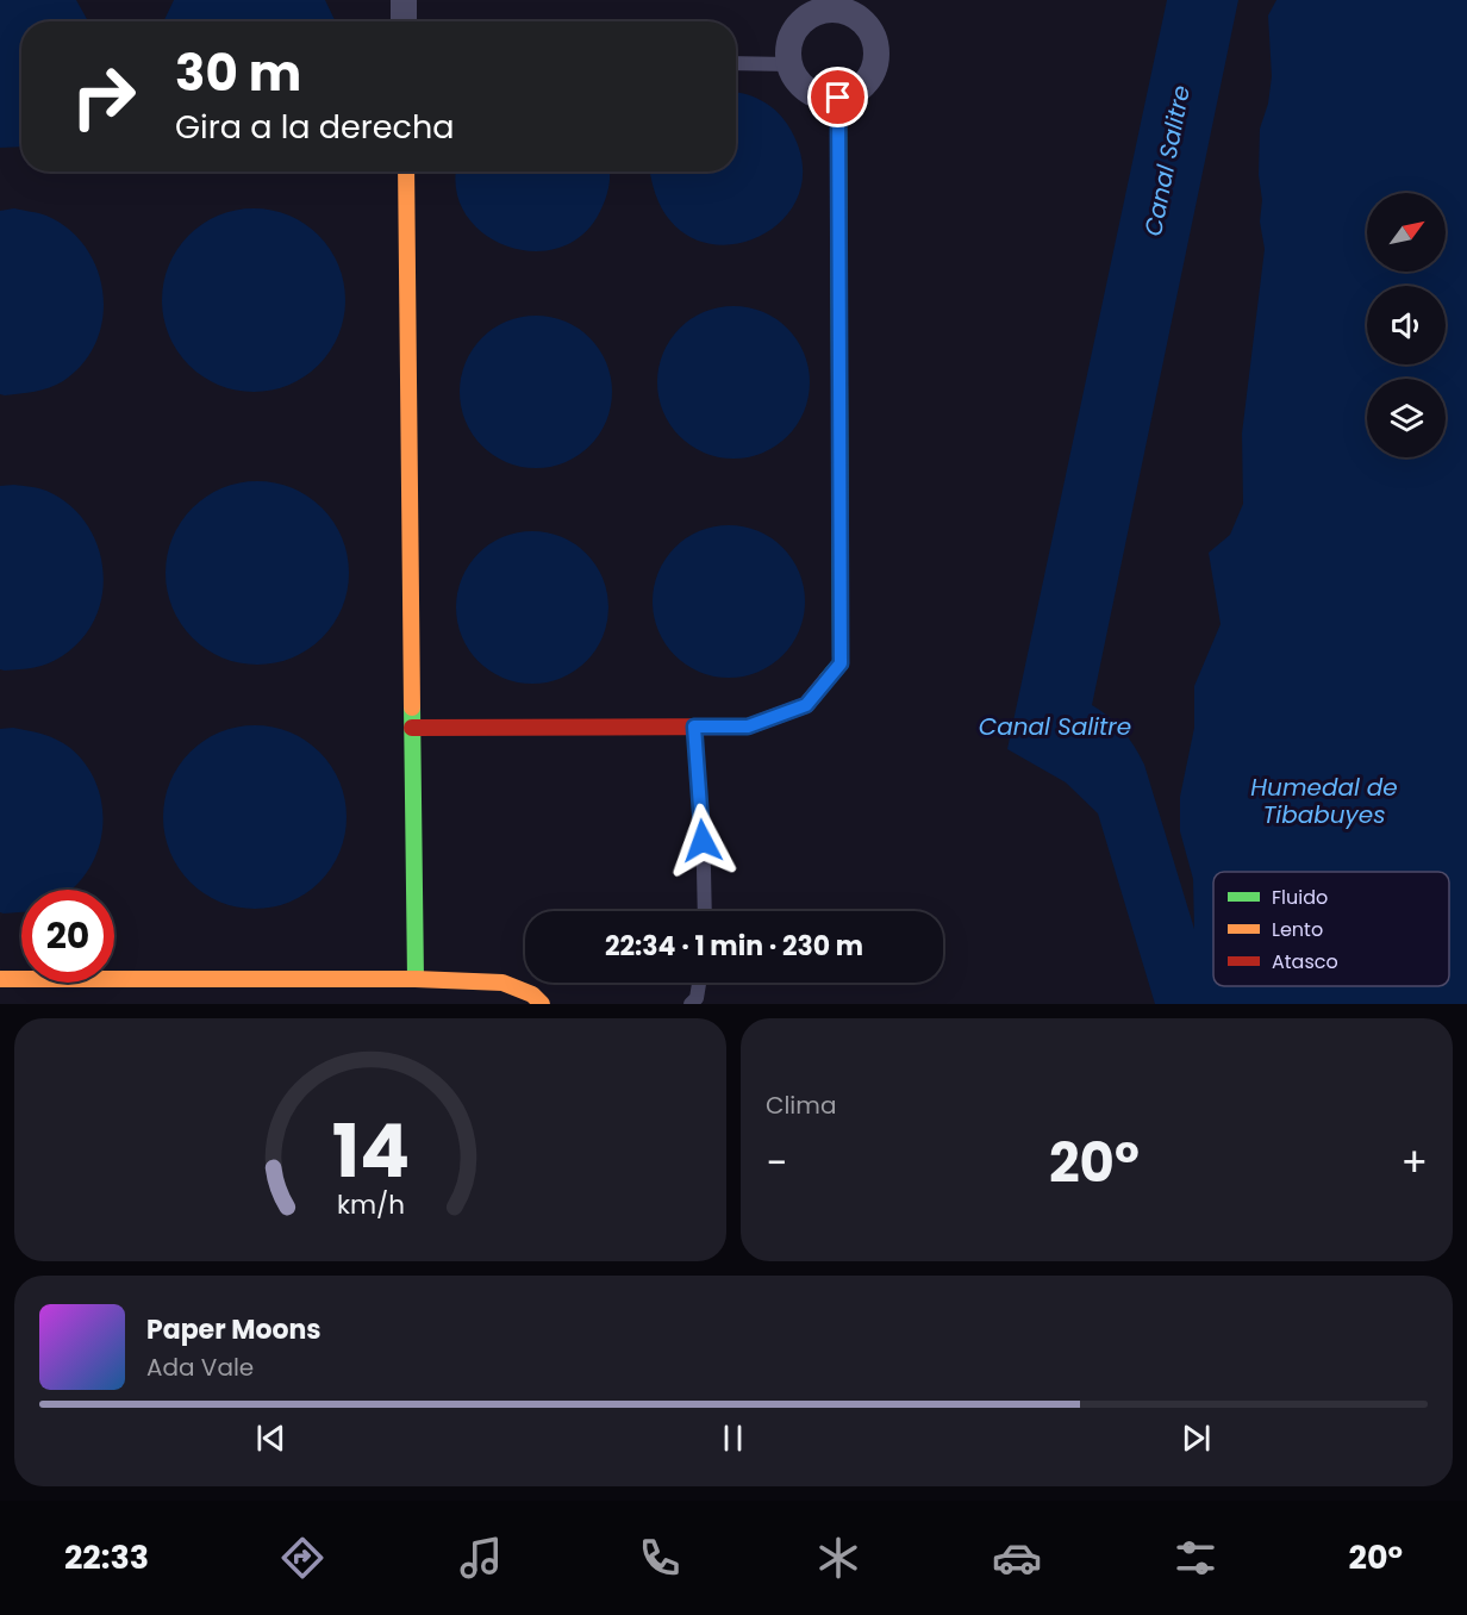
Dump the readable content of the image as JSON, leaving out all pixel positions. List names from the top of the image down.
{
  "water": ["Canal Salitre", "Humedal de Tibabuyes"],
  "legend": ["Fluido", "Lento", "Atasco"],
  "north": "top right",
  "page": {
    "turn": ["30 m", "Gira a la derecha"],
    "limit": "20",
    "trip": "22:34 · 1 min · 230 m",
    "tile": "Clima",
    "heat": ["−", "20°", "+"],
    "song": ["Paper Moons", "Ada Vale"],
    "tabs": ["22:33", "20°"],
    "gauge": ["14", "km/h"]
  }
}
